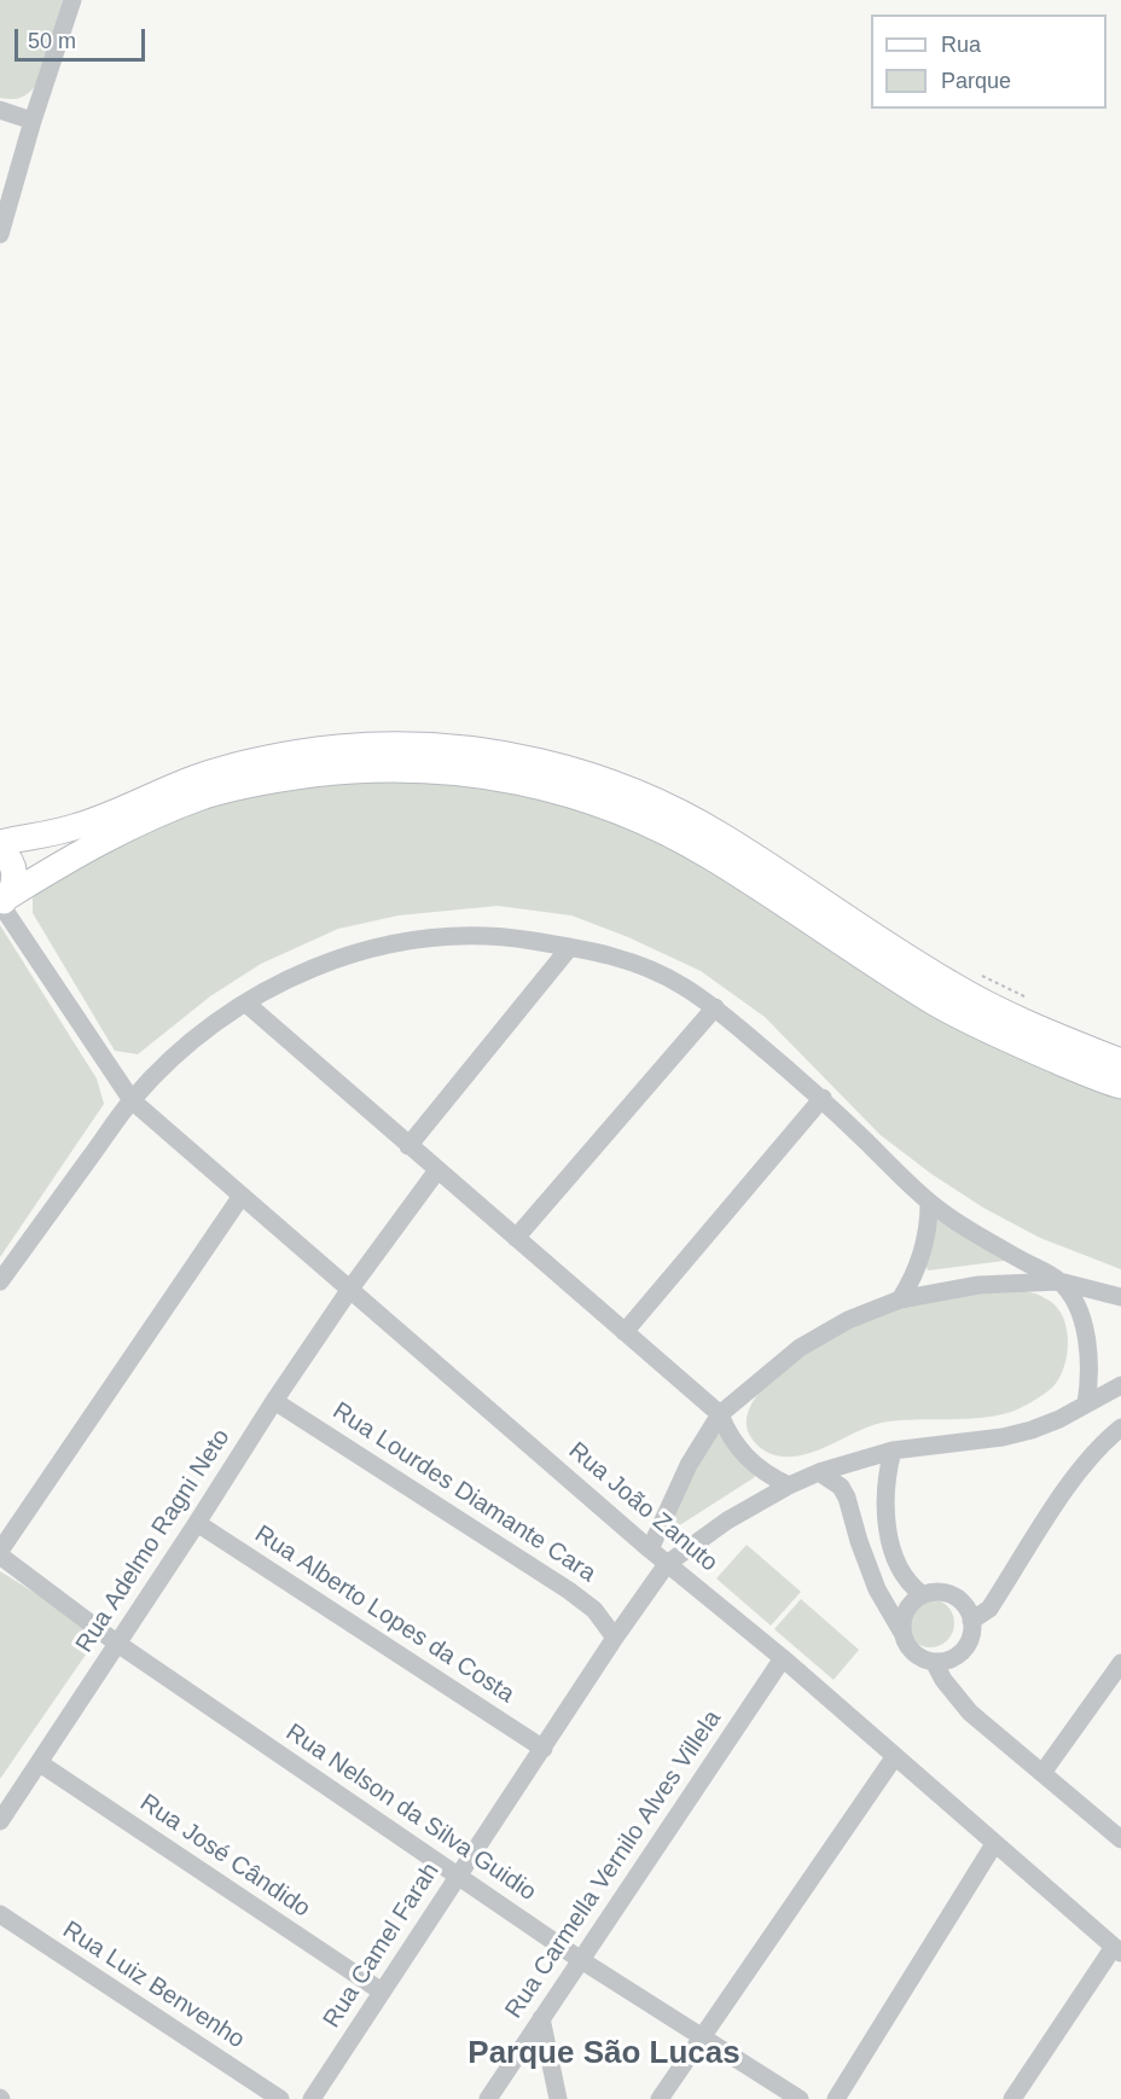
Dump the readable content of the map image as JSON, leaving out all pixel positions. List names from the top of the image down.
{
  "streets": {
    "street": [
      "Rua Lourdes Diamante Cara",
      "Rua João Zanuto",
      "Rua Adelmo Ragni Neto",
      "Rua Alberto Lopes da Costa",
      "Rua Nelson da Silva Guidio",
      "Rua José Cândido",
      "Rua Carmella Vernilo Alves Villela",
      "Rua Camel Farah",
      "Rua Luiz Benvenho"
    ]
  },
  "crossings": [
    ["Rua Lourdes Diamante Cara", "Rua Adelmo Ragni Neto"],
    ["Rua Lourdes Diamante Cara", "Rua Camel Farah"],
    ["Rua João Zanuto", "Rua Adelmo Ragni Neto"],
    ["Rua João Zanuto", "Rua Carmella Vernilo Alves Villela"],
    ["Rua João Zanuto", "Rua Camel Farah"],
    ["Rua Adelmo Ragni Neto", "Rua Alberto Lopes da Costa"],
    ["Rua Adelmo Ragni Neto", "Rua Nelson da Silva Guidio"],
    ["Rua Adelmo Ragni Neto", "Rua José Cândido"],
    ["Rua Alberto Lopes da Costa", "Rua Camel Farah"],
    ["Rua Nelson da Silva Guidio", "Rua Carmella Vernilo Alves Villela"],
    ["Rua Nelson da Silva Guidio", "Rua Camel Farah"],
    ["Rua José Cândido", "Rua Camel Farah"]
  ],
  "districts": ["Parque São Lucas"],
  "legend": ["Rua", "Parque"],
  "scale_bar": "50 m"
}
